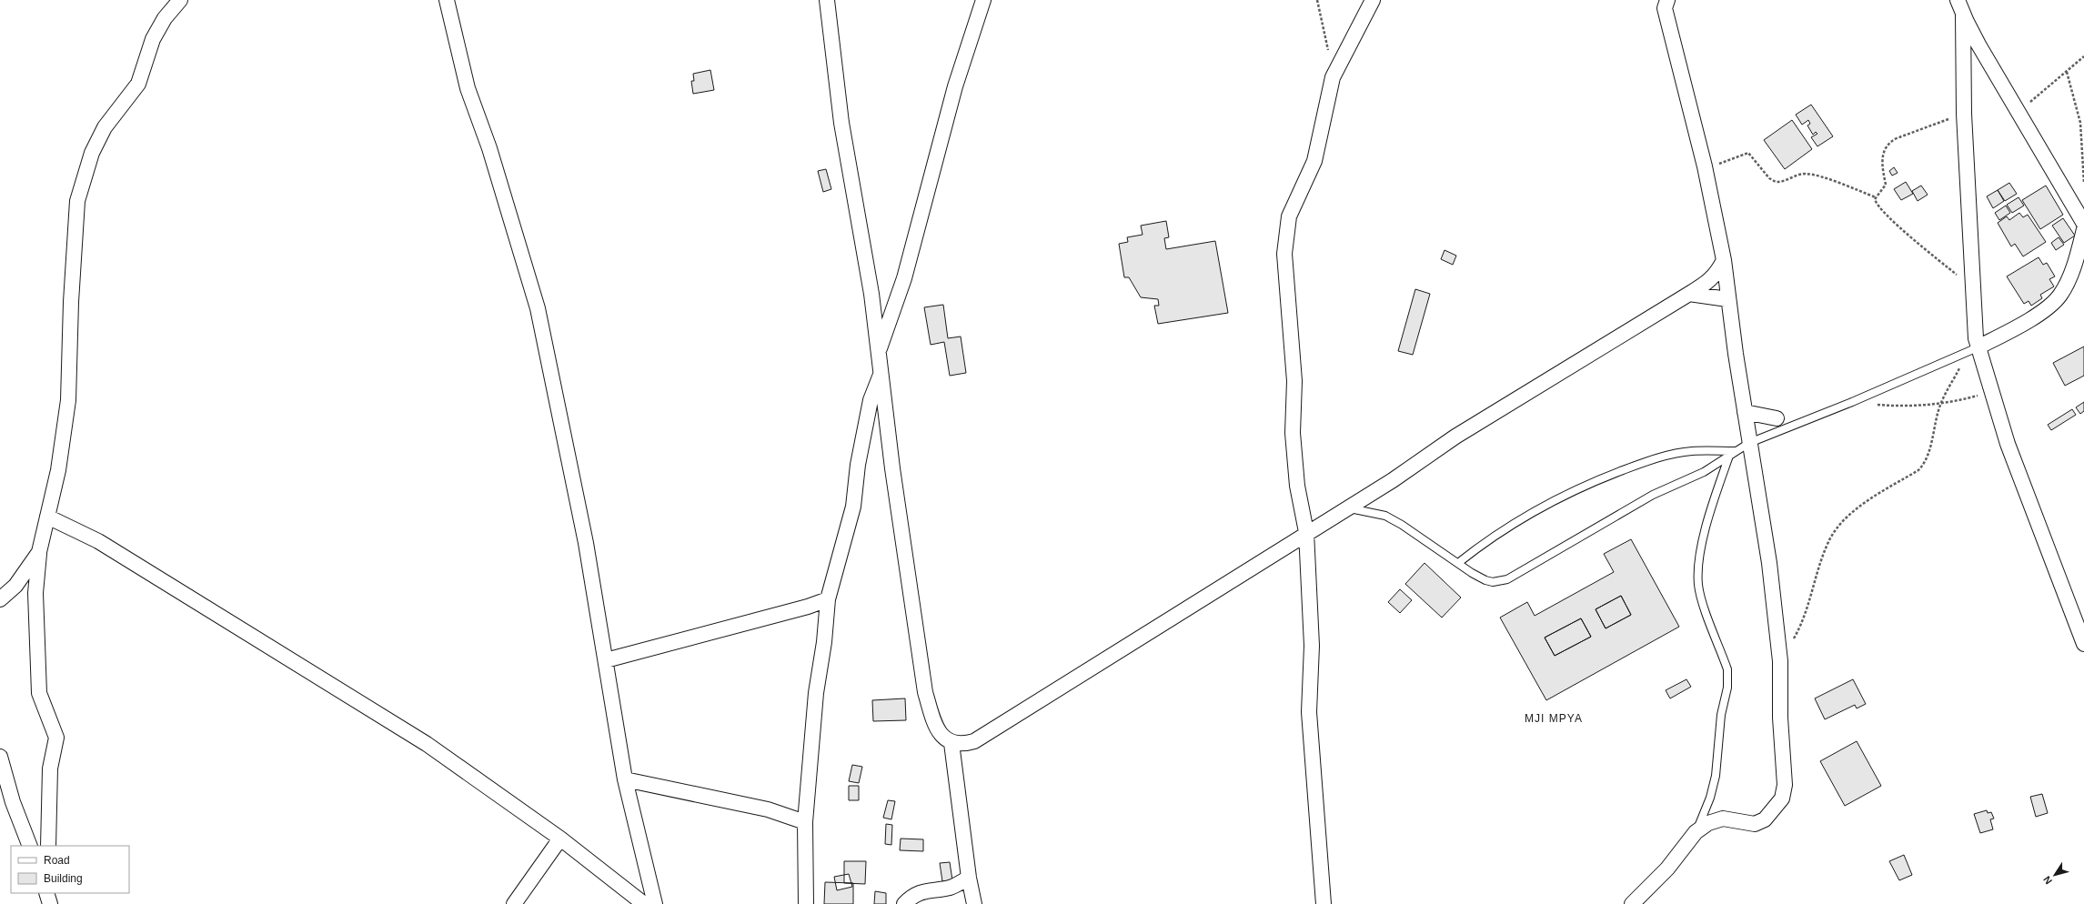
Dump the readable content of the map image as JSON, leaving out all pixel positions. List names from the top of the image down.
{
  "districts": ["MJI MPYA"],
  "legend": ["Road", "Building"],
  "north": "bottom left"
}
